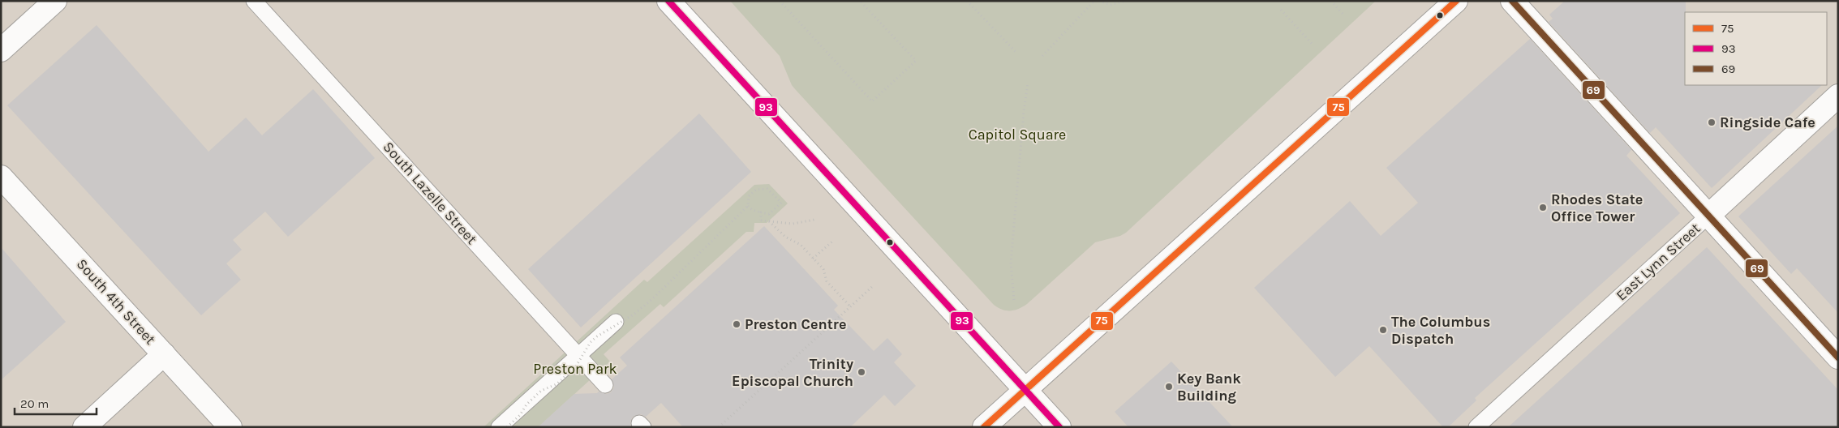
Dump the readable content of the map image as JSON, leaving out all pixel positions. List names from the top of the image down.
{
  "streets": {
    "main road": ["East Lynn Street", "South 4th Street"],
    "lane": ["South Lazelle Street"]
  },
  "parks": ["Capitol Square", "Preston Park"],
  "places": [
    "Ringside Cafe",
    "Rhodes State Office Tower",
    "Preston Centre",
    "The Columbus Dispatch",
    "Trinity Episcopal Church",
    "Key Bank Building"
  ],
  "lines": ["transit line 75", "transit line 93", "transit line 69"],
  "legend": ["75", "93", "69"],
  "scale_bar": "20 m"
}
